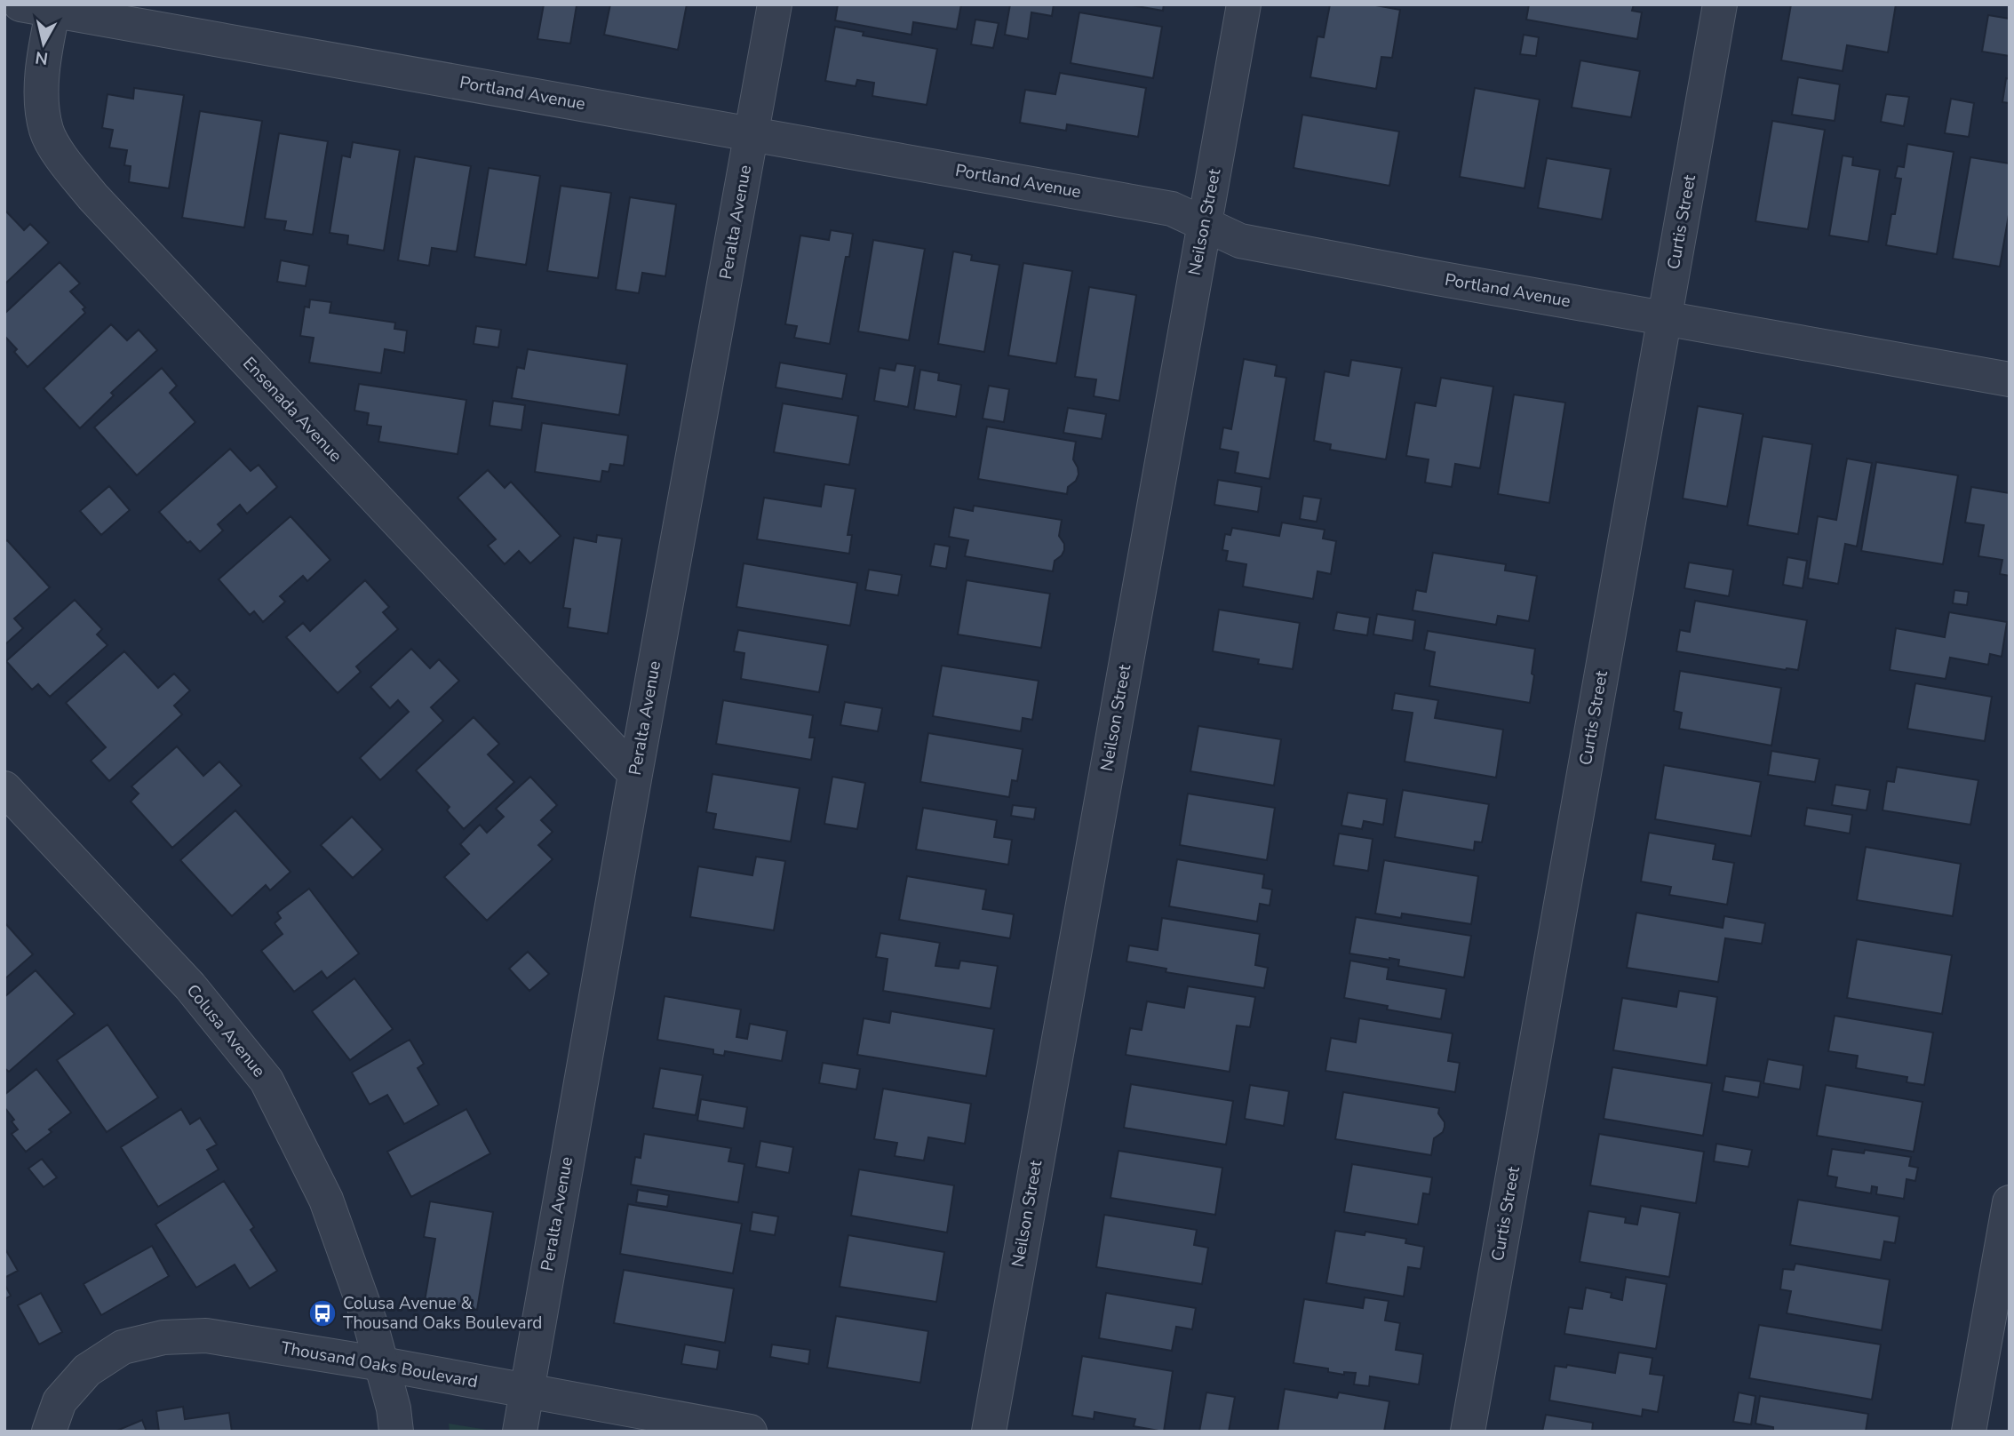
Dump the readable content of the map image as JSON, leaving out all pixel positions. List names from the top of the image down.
{
  "streets": {
    "street": [
      "Portland Avenue",
      "Peralta Avenue",
      "Neilson Street",
      "Curtis Street",
      "Ensenada Avenue",
      "Colusa Avenue",
      "Thousand Oaks Boulevard"
    ]
  },
  "crossings": [
    ["Portland Avenue", "Peralta Avenue"],
    ["Portland Avenue", "Neilson Street"],
    ["Portland Avenue", "Curtis Street"],
    ["Portland Avenue", "Ensenada Avenue"],
    ["Peralta Avenue", "Ensenada Avenue"],
    ["Peralta Avenue", "Thousand Oaks Boulevard"],
    ["Colusa Avenue", "Thousand Oaks Boulevard"]
  ],
  "places": {
    "bus stop": ["Colusa Avenue & Thousand Oaks Boulevard"]
  },
  "north": "bottom"
}
